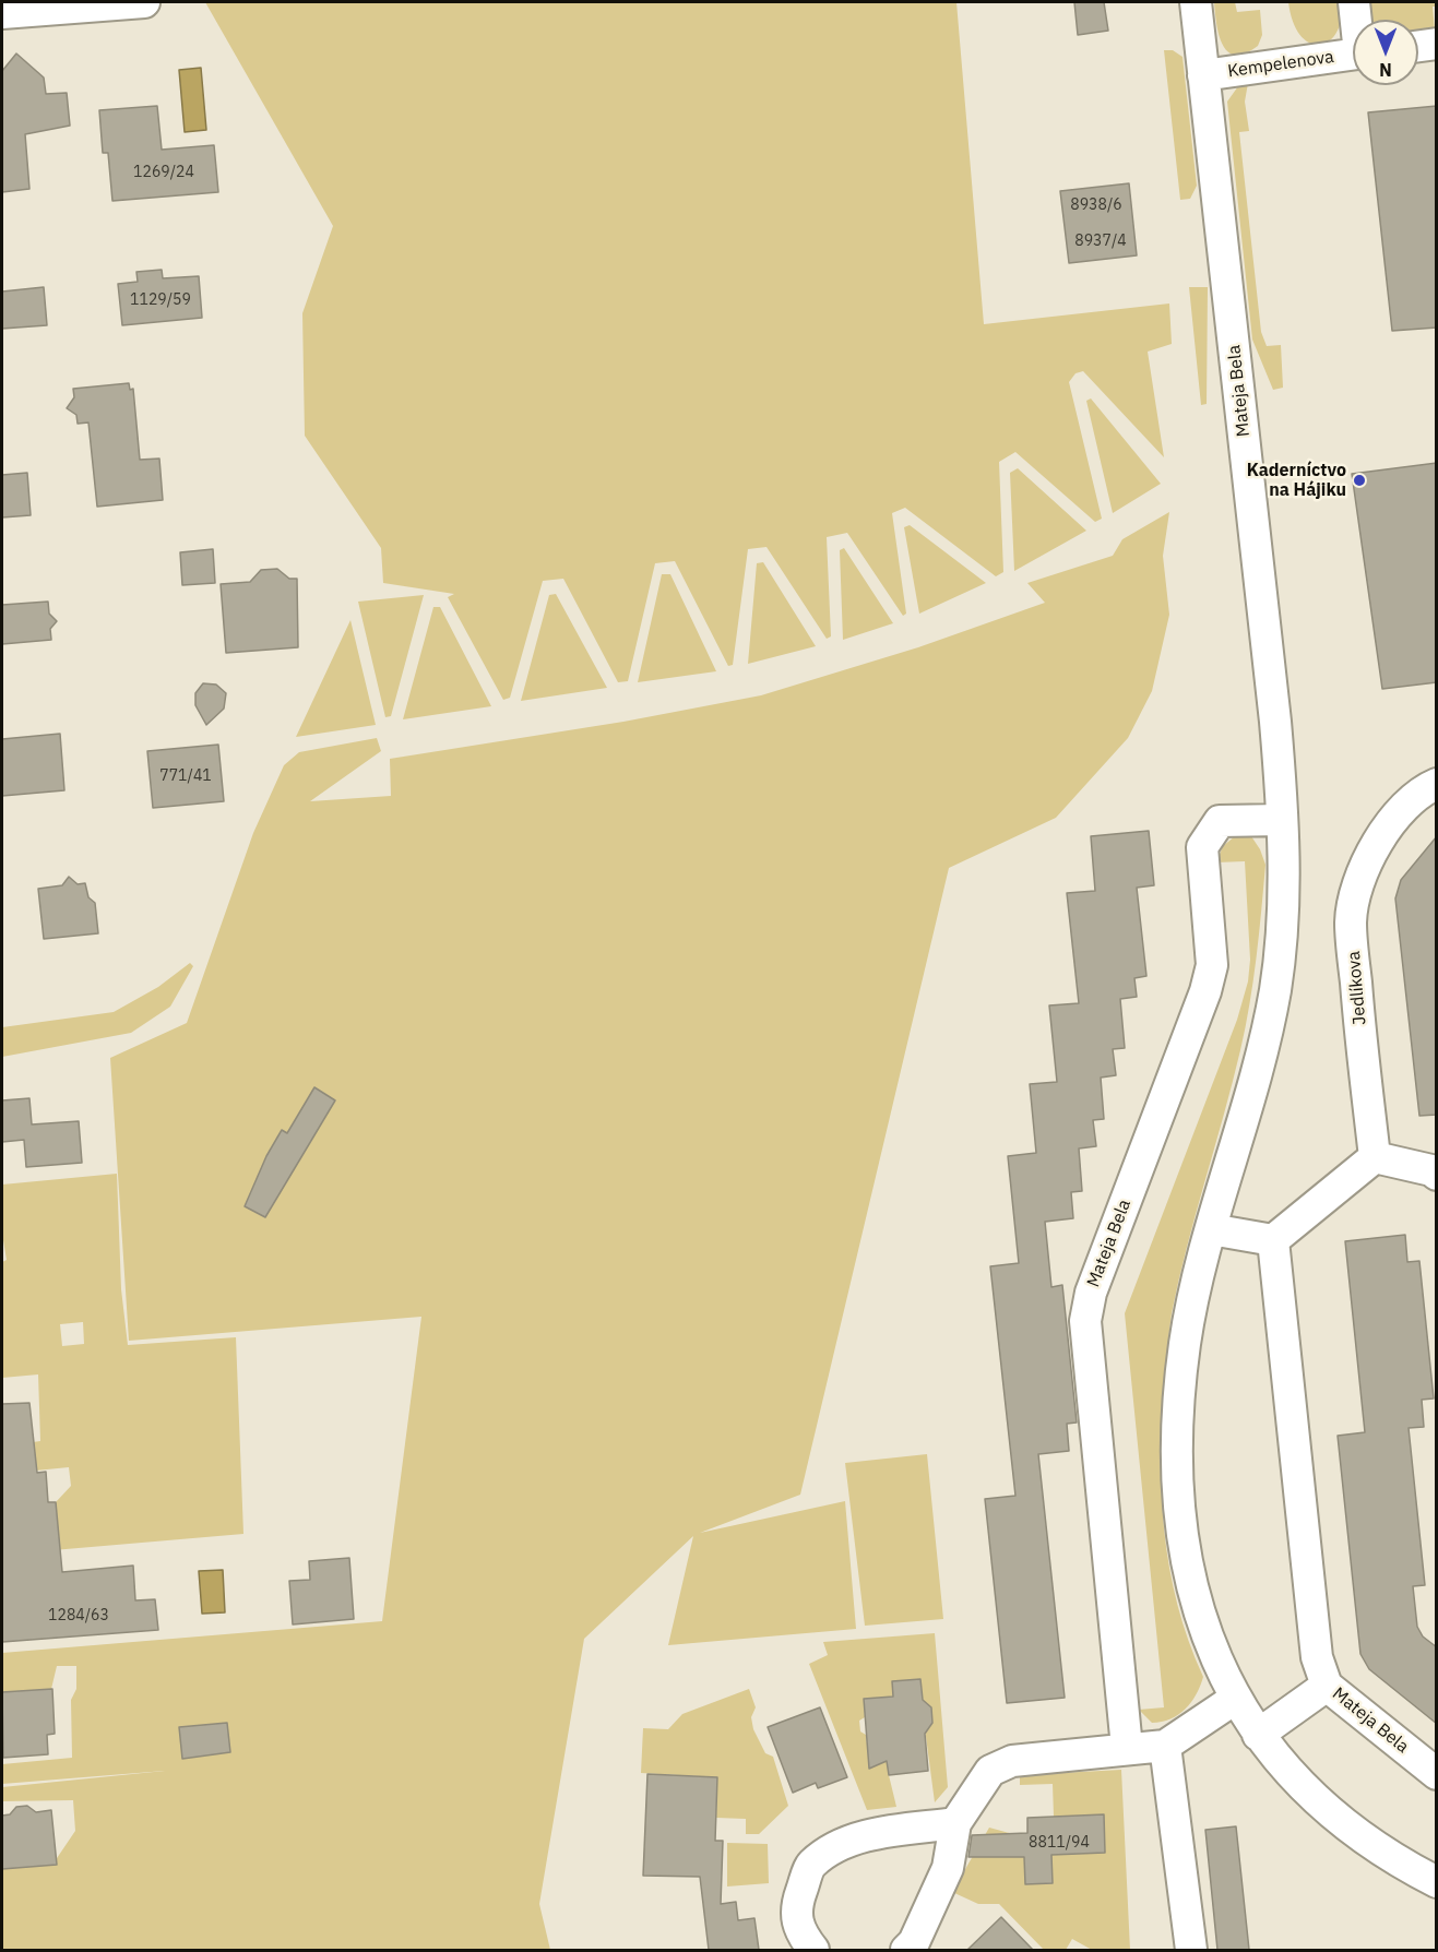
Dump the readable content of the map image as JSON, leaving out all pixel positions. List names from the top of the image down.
{
  "streets": {
    "street": ["Kempelenova", "Mateja Bela", "Jedlíkova"]
  },
  "crossings": [
    ["Kempelenova", "Mateja Bela"]
  ],
  "places": ["Kaderníctvo na Hájiku"],
  "house_numbers": [
    "1269/24",
    "8938/6",
    "8937/4",
    "1129/59",
    "771/41",
    "1284/63",
    "8811/94"
  ],
  "north": "bottom"
}
